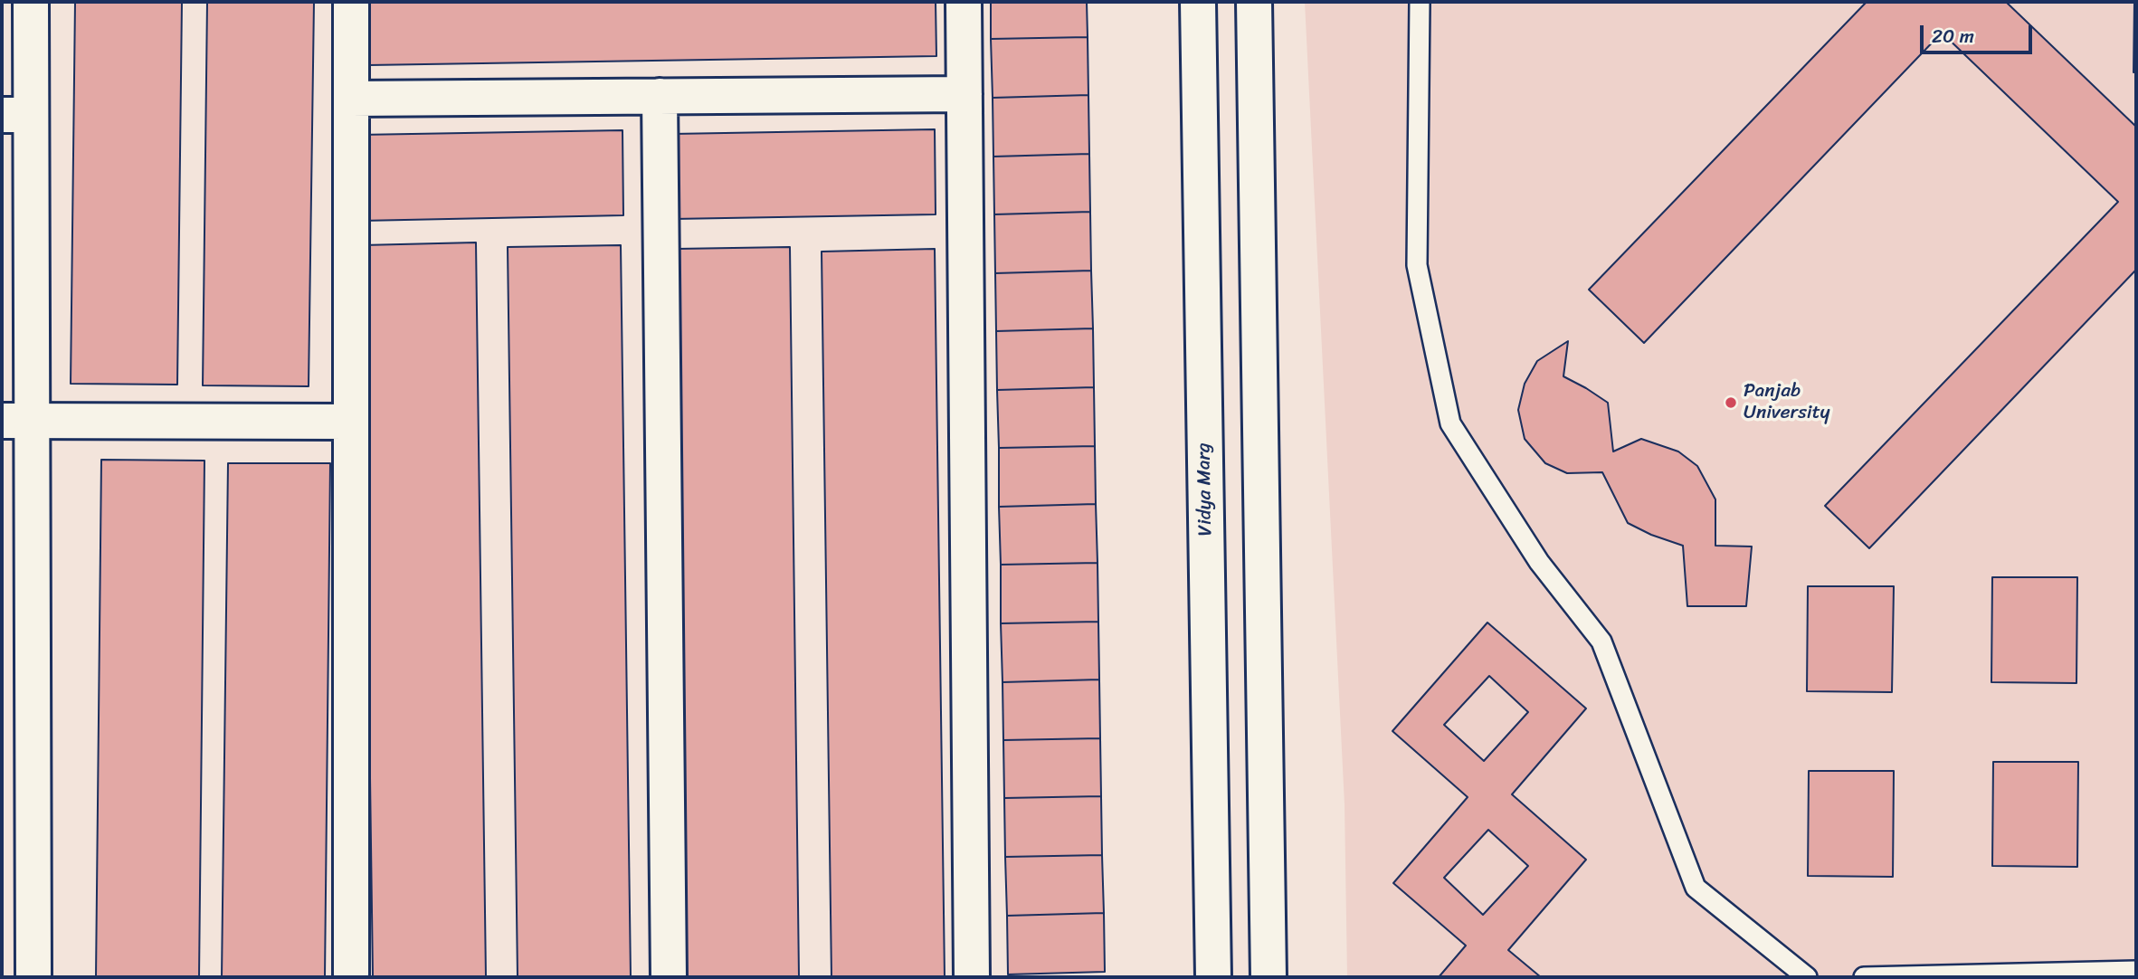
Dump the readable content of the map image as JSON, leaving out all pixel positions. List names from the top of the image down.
{
  "streets": {
    "street": ["Vidya Marg"]
  },
  "places": ["Panjab University"],
  "scale_bar": "20 m"
}
